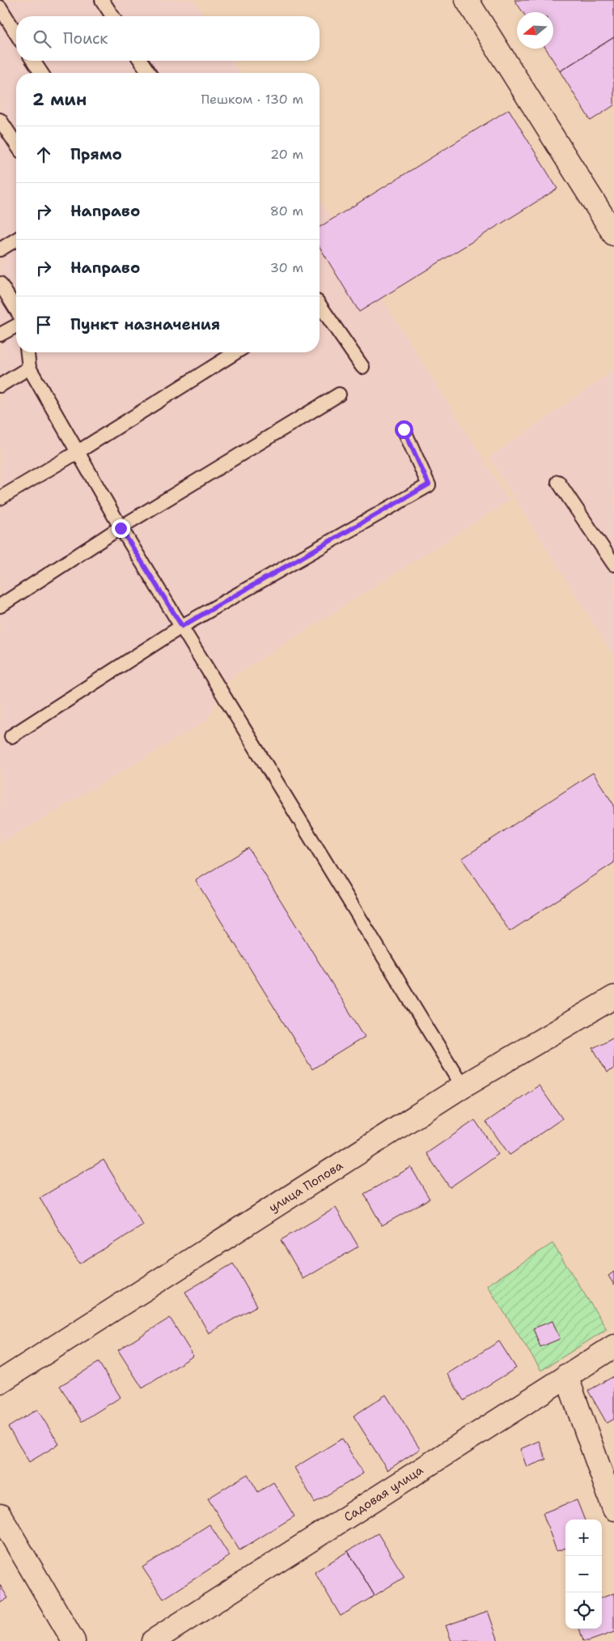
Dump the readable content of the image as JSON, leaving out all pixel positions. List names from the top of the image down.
{
  "streets": {
    "street": ["улица Попова", "Садовая улица"]
  },
  "north": "left",
  "page": {
    "search": "Поиск",
    "heading": ["2 мин", "Пешком · 130 m"],
    "list": [
      ["Прямо", "20 m"],
      ["Направо", "80 m"],
      ["Направо", "30 m"],
      "Пункт назначения"
    ],
    "map_buttons": ["+", "−"]
  }
}
